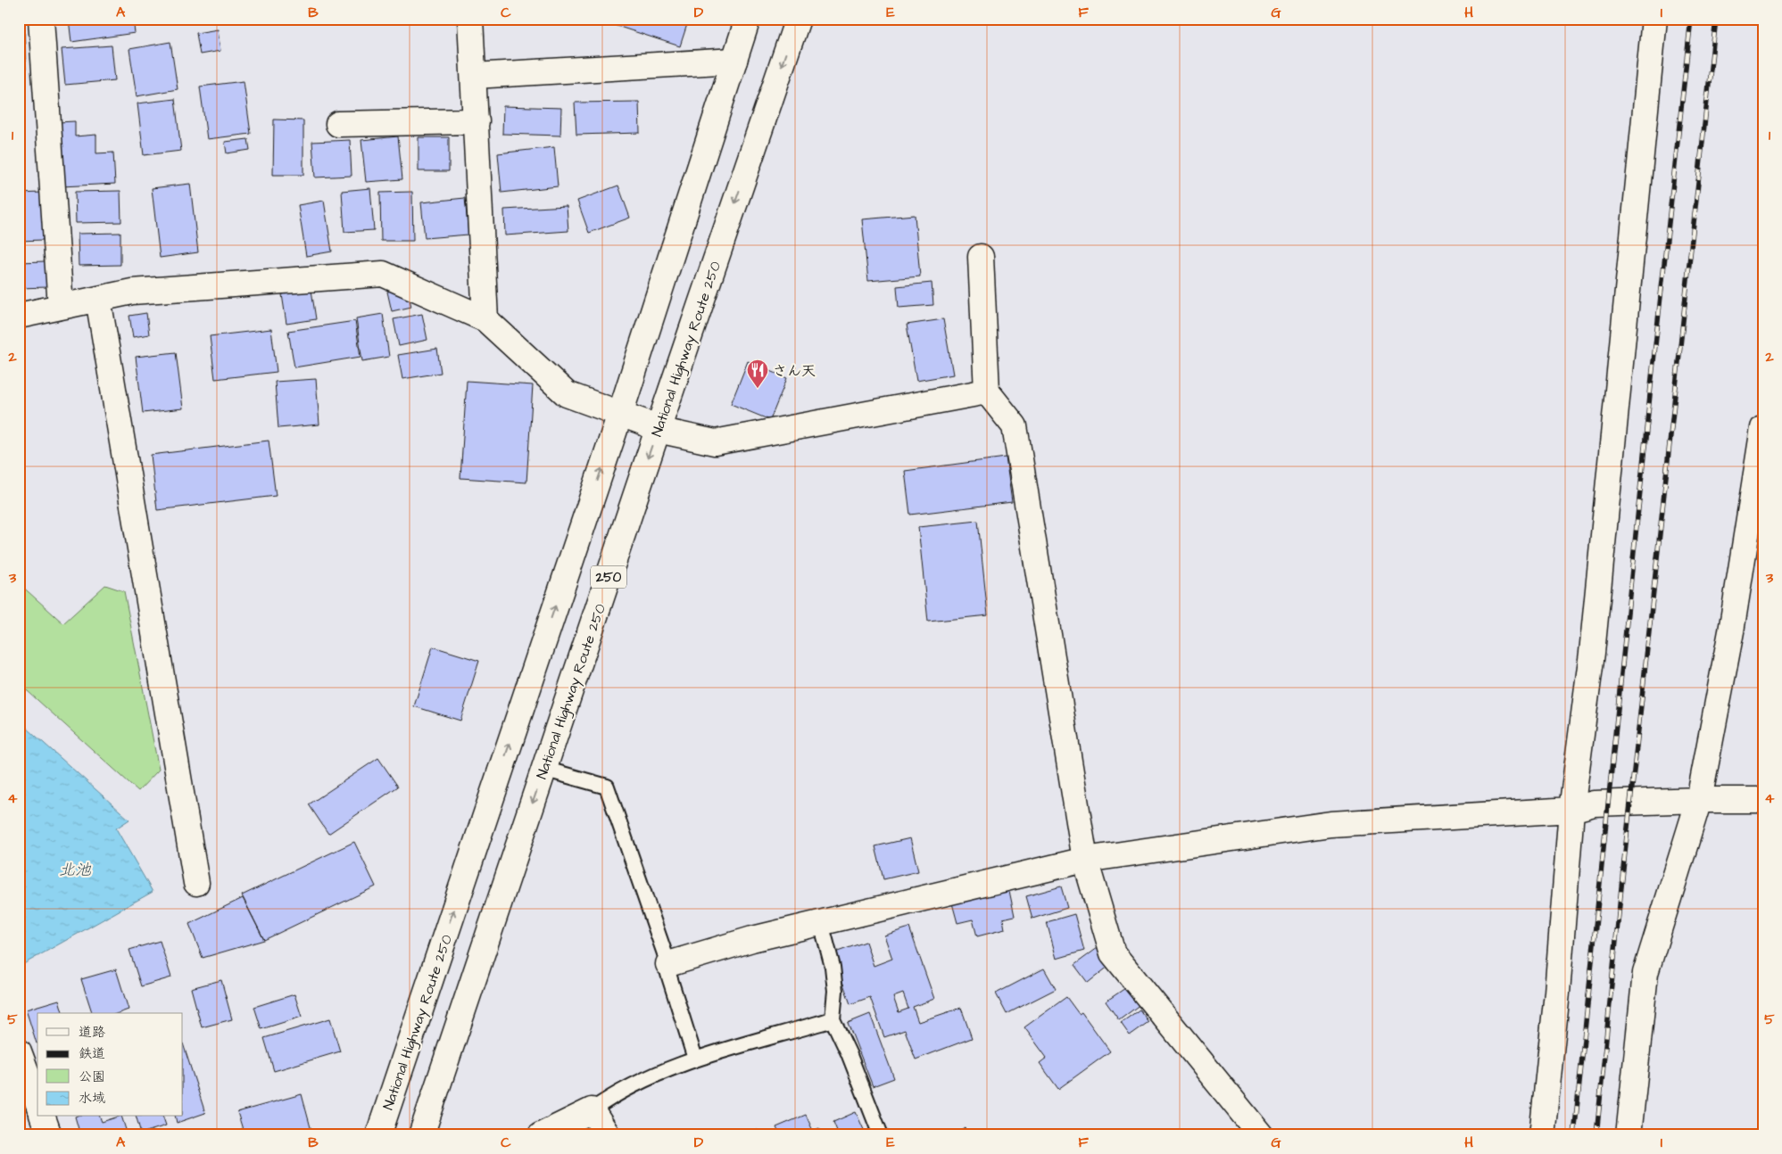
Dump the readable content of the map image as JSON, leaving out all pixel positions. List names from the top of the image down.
{
  "streets": {
    "main road": ["National Highway Route 250", "250"]
  },
  "water": ["北池"],
  "places": {
    "restaurant": ["さん天"]
  },
  "legend": [
    "道路",
    "鉄道",
    "公園",
    "水域"
  ],
  "grid": {
    "columns": [
      "A",
      "B",
      "C",
      "D",
      "E",
      "F",
      "G",
      "H",
      "I"
    ],
    "rows": [
      "1",
      "2",
      "3",
      "4",
      "5"
    ]
  }
}
